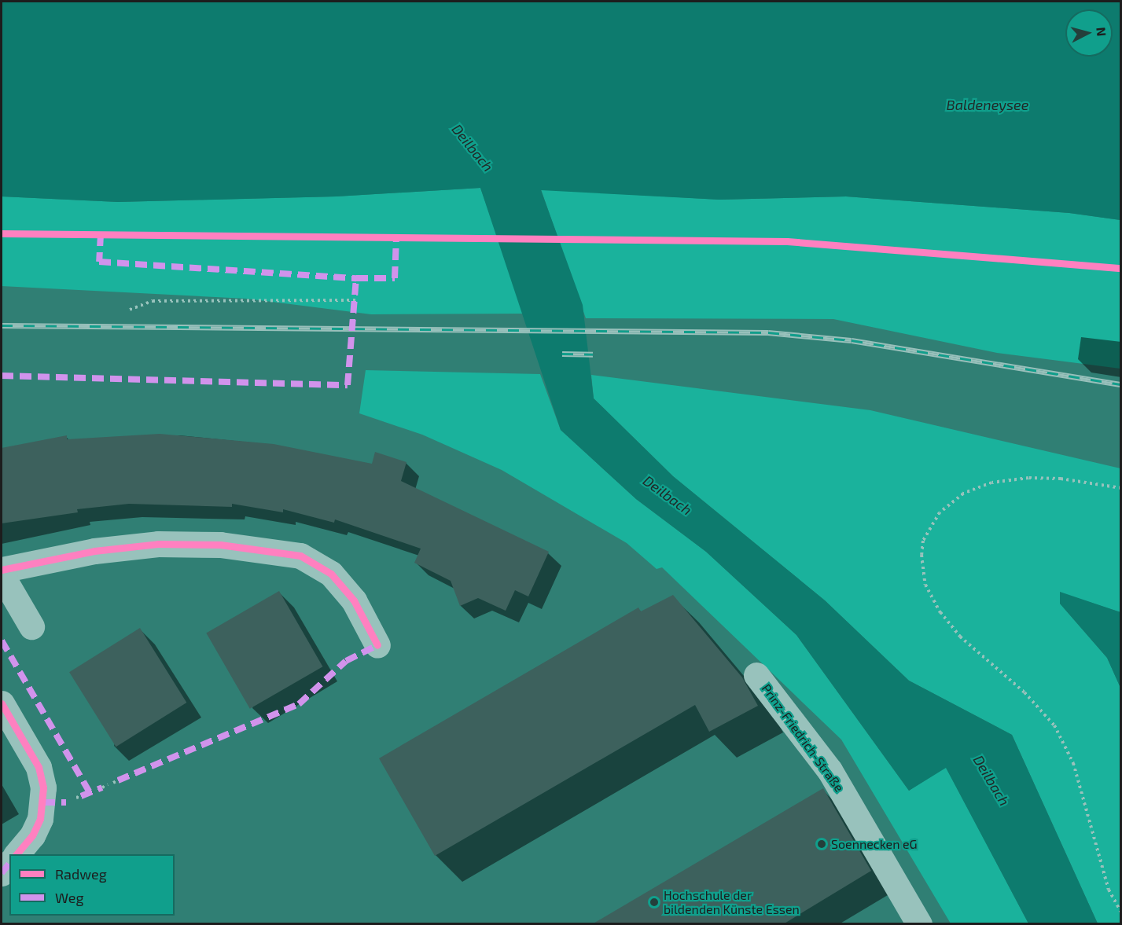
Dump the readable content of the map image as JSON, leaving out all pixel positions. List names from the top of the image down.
{
  "streets": {
    "street": ["Prinz-Friedrich-Straße"]
  },
  "water": ["Baldeneysee", "Deilbach"],
  "places": ["Soennecken eG", "Hochschule der bildenden Künste Essen"],
  "legend": ["Radweg", "Weg"],
  "north": "right"
}
